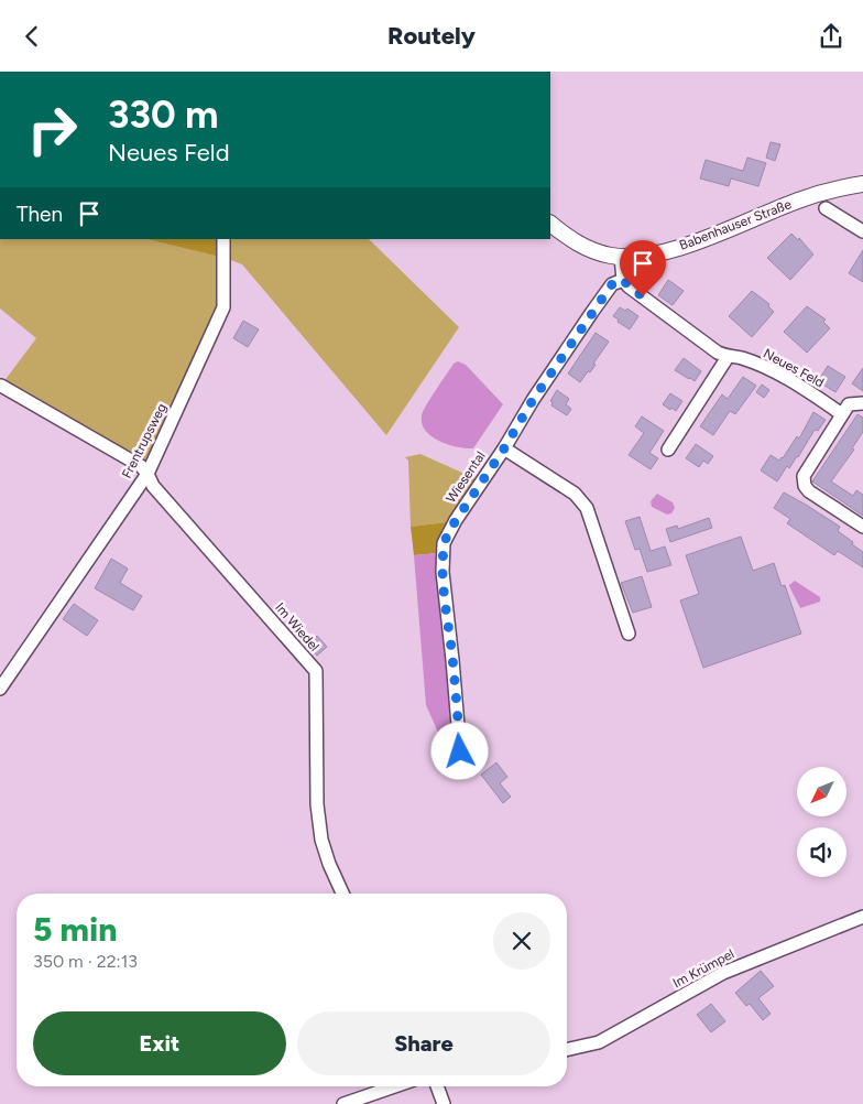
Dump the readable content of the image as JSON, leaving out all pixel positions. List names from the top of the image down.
{
  "streets": {
    "main road": ["Babenhauser Straße"],
    "street": [
      "Neues Feld",
      "Frentrupsweg",
      "Wiesental",
      "Im Wiedel",
      "Im Krümpel"
    ]
  },
  "crossings": [
    ["Neues Feld", "Wiesental"],
    ["Frentrupsweg", "Im Wiedel"]
  ],
  "north": "bottom left",
  "page": {
    "header": "Routely",
    "turn": ["330 m", "Neues Feld"],
    "then": "Then",
    "heading": ["5 min", "350 m · 22:13"],
    "buttons": ["Exit", "Share"]
  }
}
